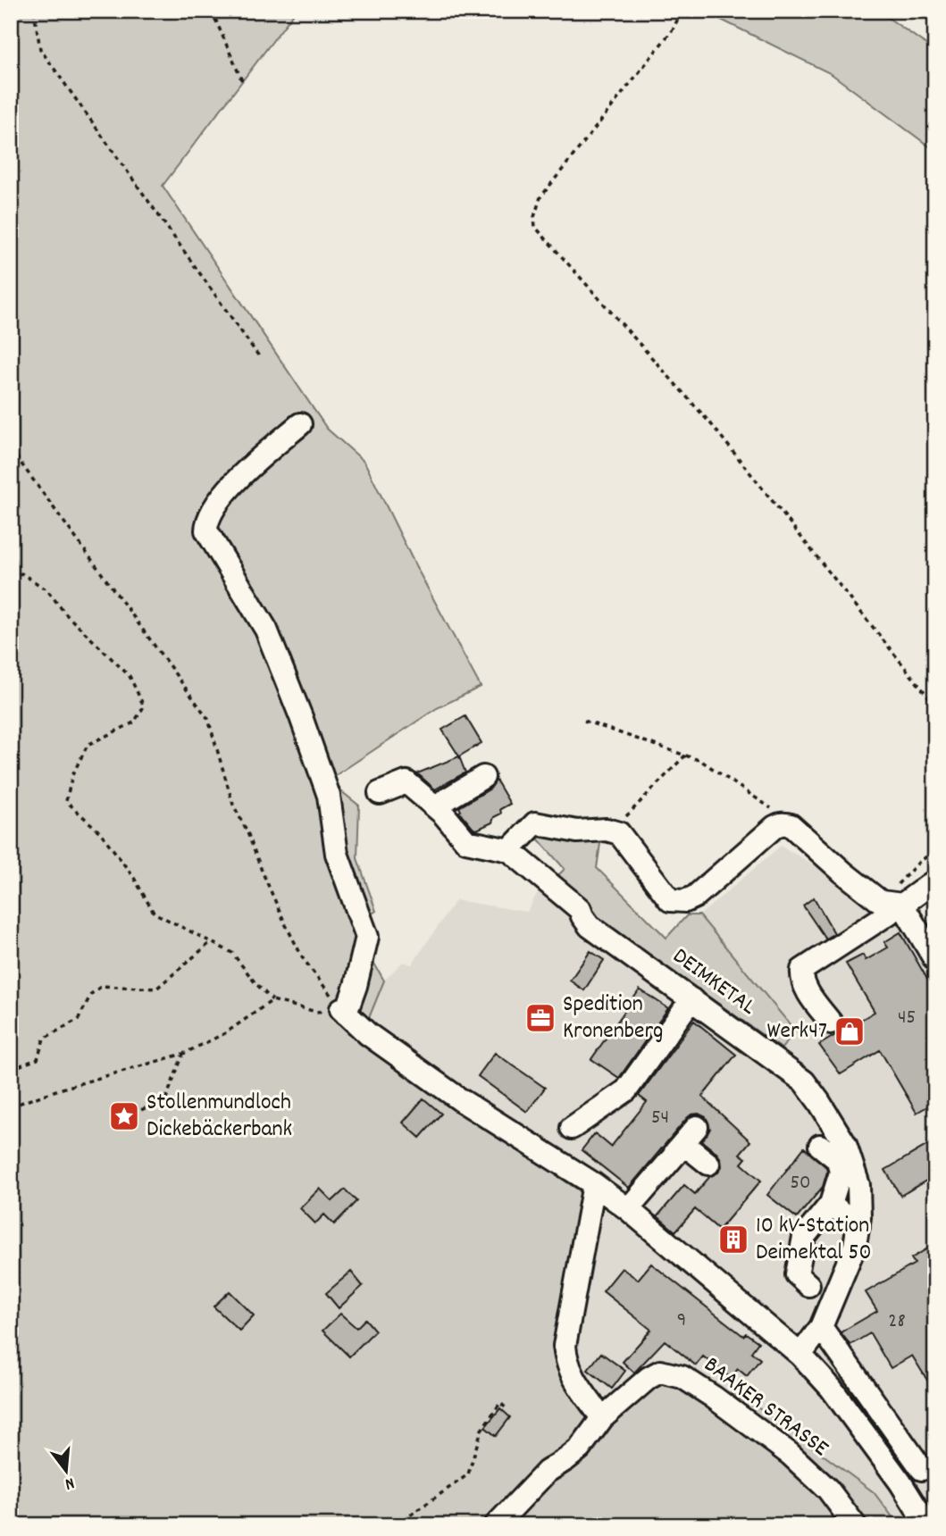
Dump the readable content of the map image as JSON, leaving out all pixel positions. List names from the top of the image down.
{
  "streets": {
    "street": ["DEIMKETAL", "BAAKER STRASSE"]
  },
  "places": {
    "office": ["Spedition Kronenberg"],
    "shop": ["Werk47"],
    "place": ["Stollenmundloch Dickebäckerbank"],
    "building": ["10 kV-Station Deimektal 50"]
  },
  "house_numbers": [
    "45",
    "54",
    "50",
    "9",
    "28"
  ],
  "north": "bottom"
}
